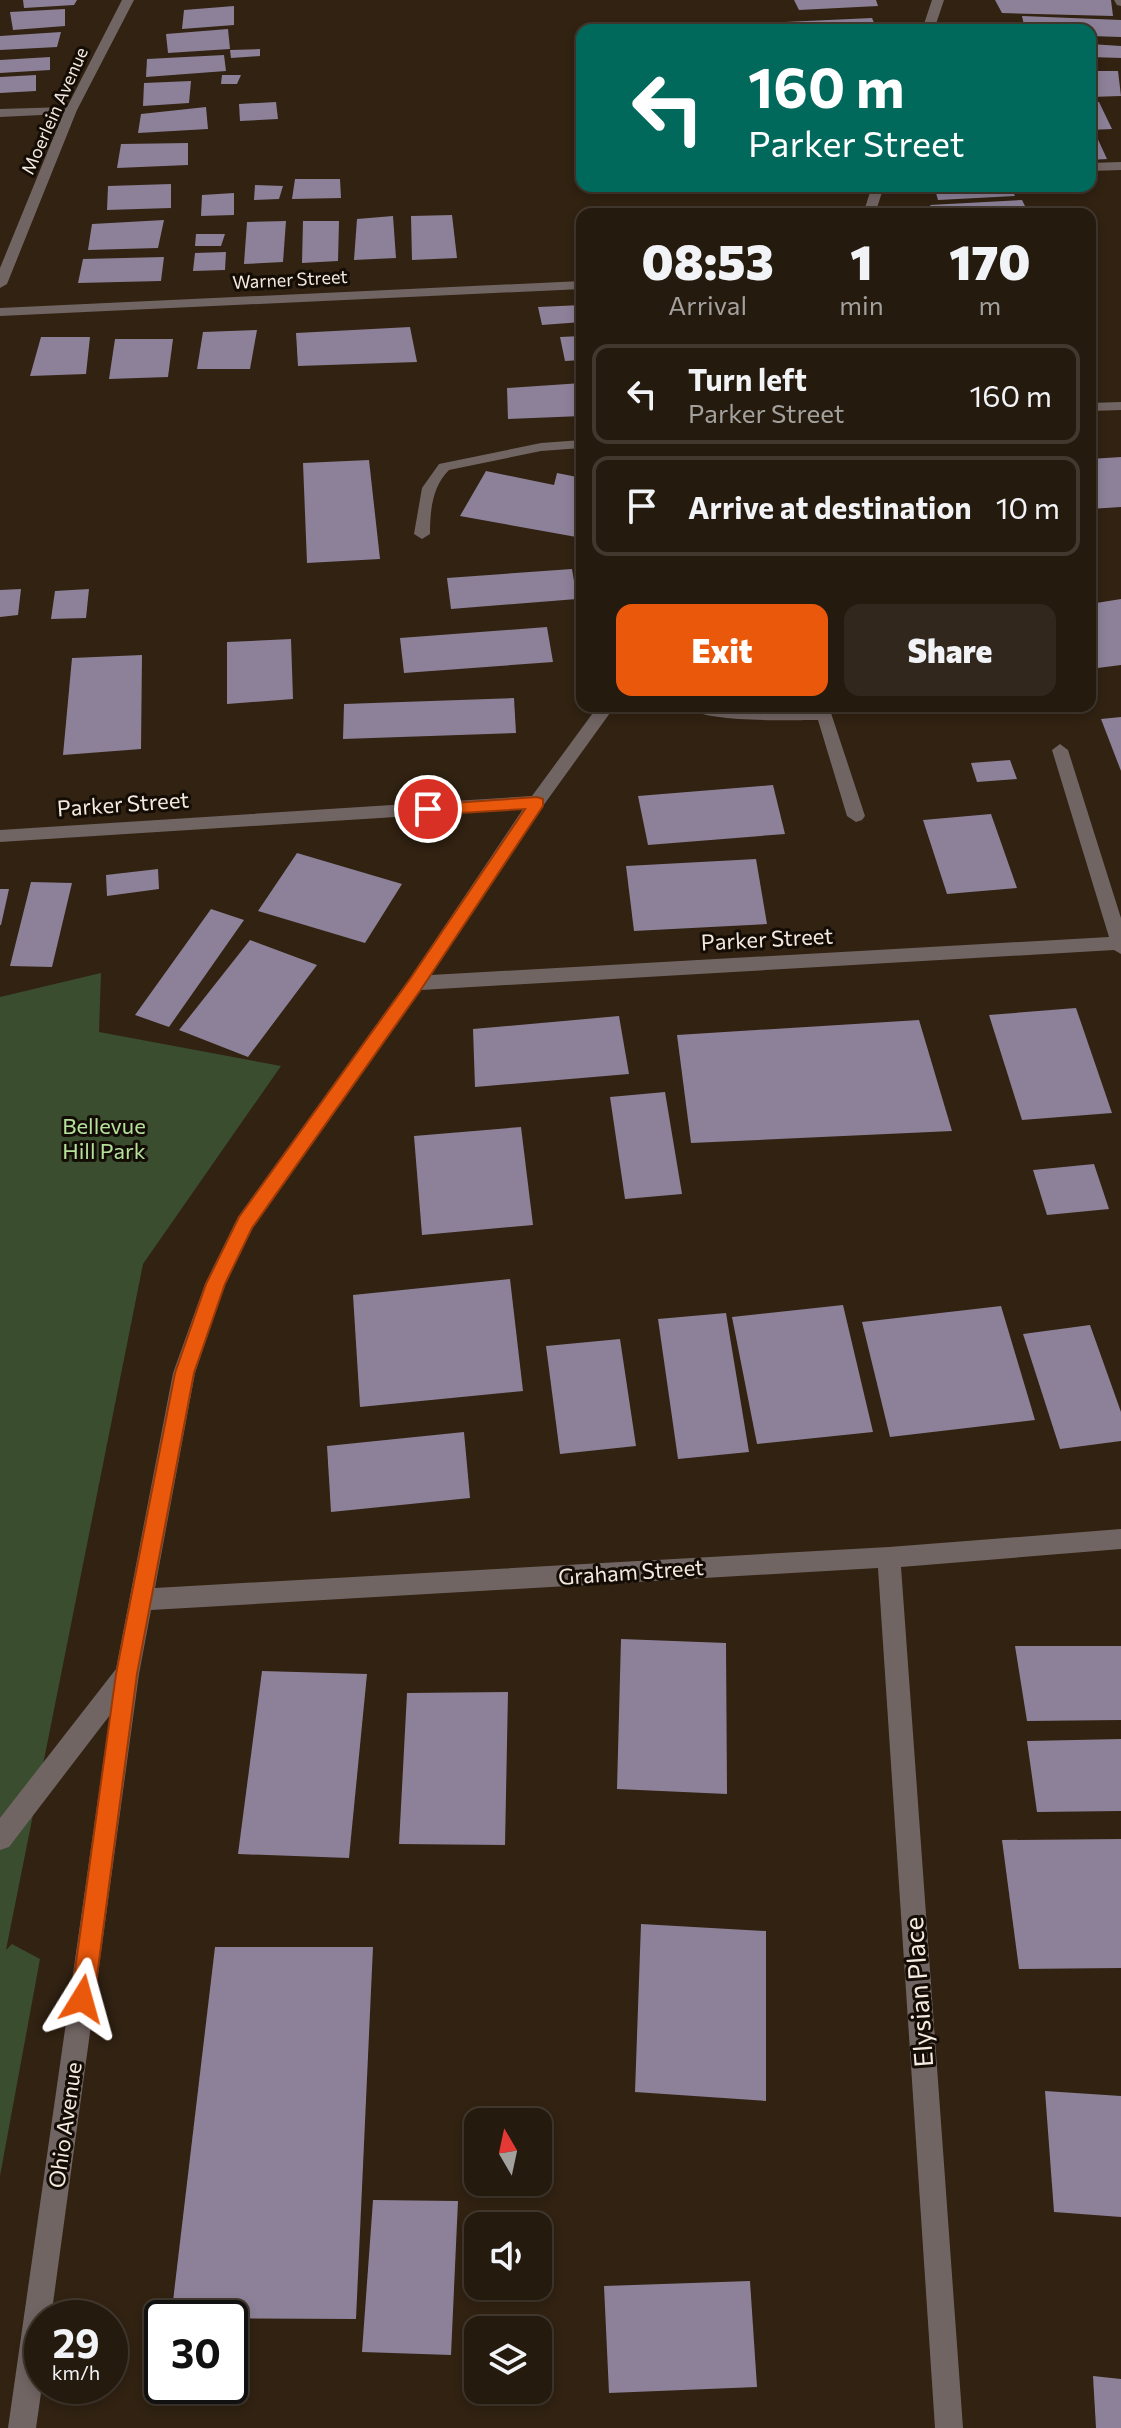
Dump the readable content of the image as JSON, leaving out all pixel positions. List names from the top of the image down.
{
  "streets": {
    "street": [
      "Moerlein Avenue",
      "Warner Street",
      "Parker Street",
      "Graham Street",
      "Elysian Place",
      "Ohio Avenue"
    ]
  },
  "crossings": [
    ["Parker Street", "Ohio Avenue"],
    ["Graham Street", "Elysian Place"],
    ["Graham Street", "Ohio Avenue"]
  ],
  "parks": ["Bellevue Hill Park"],
  "north": "top",
  "page": {
    "turn": ["160 m", "Parker Street"],
    "eta": [
      "08:53",
      "Arrival",
      "1",
      "min",
      "170",
      "m"
    ],
    "list": [
      {
        "name": "Turn left",
        "note": "Parker Street",
        "value": "160 m"
      },
      {
        "name": "Arrive at destination",
        "value": "10 m"
      }
    ],
    "buttons": ["Exit", "Share"],
    "speed": "29 km/h",
    "limit": "30"
  }
}
